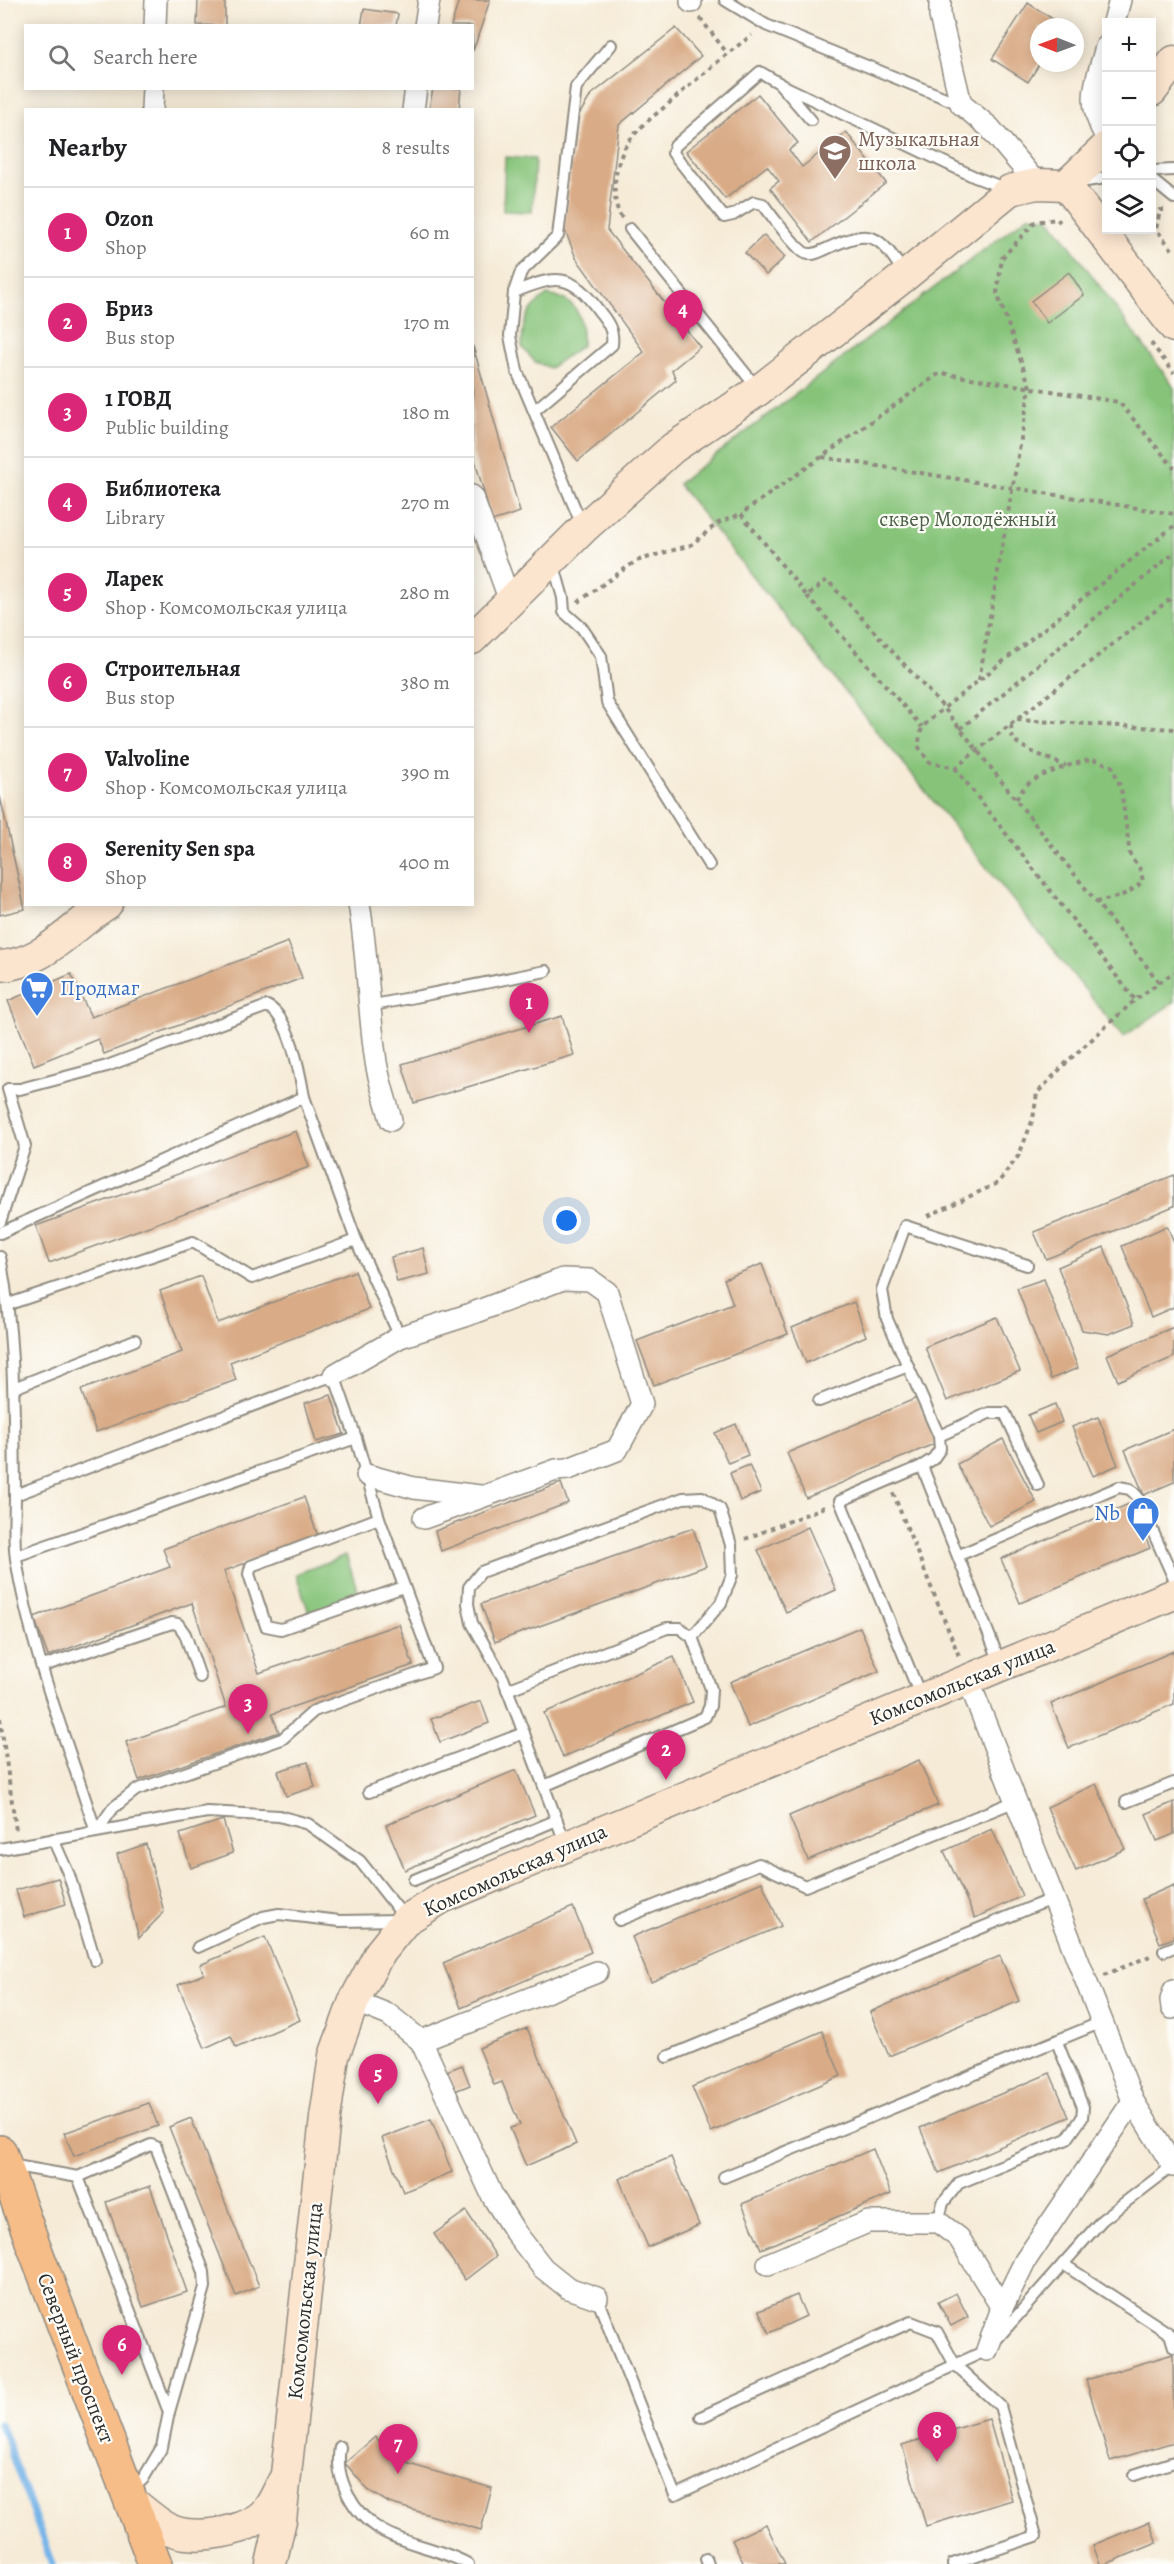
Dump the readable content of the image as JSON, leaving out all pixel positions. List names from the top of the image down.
{
  "streets": {
    "main road": ["Комсомольская улица", "Северный проспект"]
  },
  "parks": ["сквер Молодёжный"],
  "places": {
    "school or university": ["Музыкальная школа"],
    "supermarket": ["Продмаг"],
    "shop": ["Nb"]
  },
  "north": "left",
  "page": {
    "map_buttons": ["+", "−"],
    "search": "Search here",
    "heading": ["Nearby", "8 results"],
    "list": [
      {
        "mark": "1",
        "name": "Ozon",
        "note": "Shop",
        "value": "60 m"
      },
      {
        "mark": "2",
        "name": "Бриз",
        "note": "Bus stop",
        "value": "170 m"
      },
      {
        "mark": "3",
        "name": "1 ГОВД",
        "note": "Public building",
        "value": "180 m"
      },
      {
        "mark": "4",
        "name": "Библиотека",
        "note": "Library",
        "value": "270 m"
      },
      {
        "mark": "5",
        "name": "Ларек",
        "note": "Shop · Комсомольская улица",
        "value": "280 m"
      },
      {
        "mark": "6",
        "name": "Строительная",
        "note": "Bus stop",
        "value": "380 m"
      },
      {
        "mark": "7",
        "name": "Valvoline",
        "note": "Shop · Комсомольская улица",
        "value": "390 m"
      },
      {
        "mark": "8",
        "name": "Serenity Sen spa",
        "note": "Shop",
        "value": "400 m"
      }
    ],
    "pins": [
      "4",
      "1",
      "3",
      "2",
      "5",
      "6",
      "8",
      "7"
    ]
  }
}
